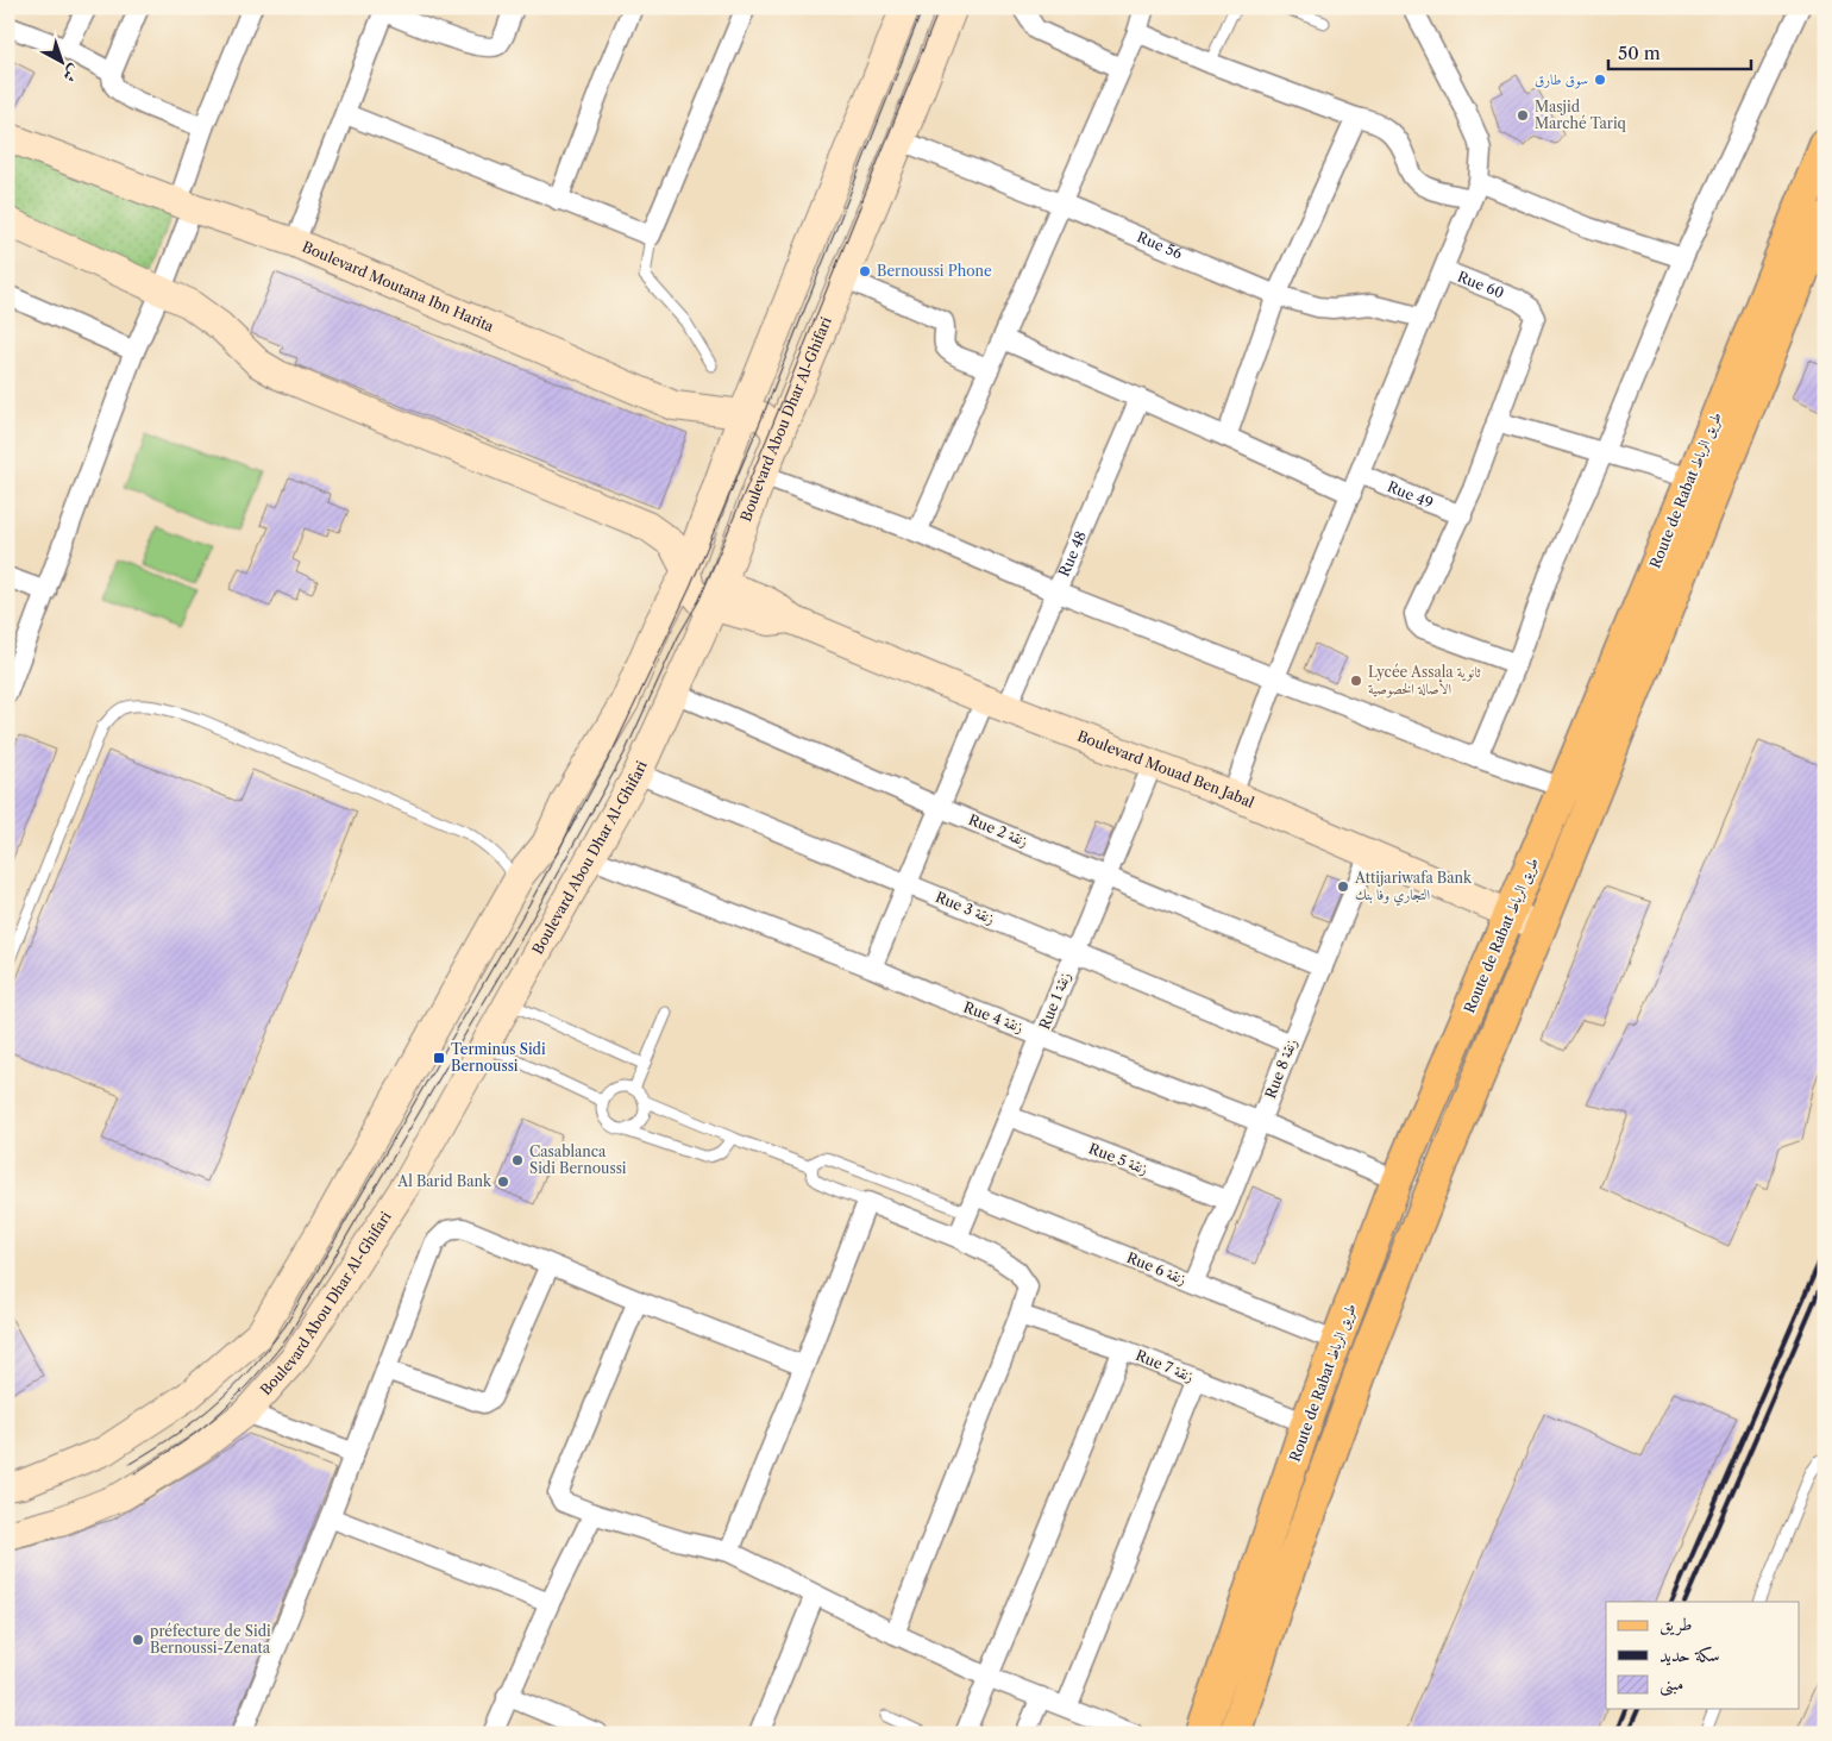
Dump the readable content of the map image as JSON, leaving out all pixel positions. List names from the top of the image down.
{
  "streets": {
    "main road": ["Route de Rabat طريق الرباط"],
    "street": [
      "Rue 56",
      "Rue 60",
      "Boulevard Moutana Ibn Harita",
      "Boulevard Abou Dhar Al-Ghifari",
      "Rue 49",
      "Rue 48",
      "Boulevard Mouad Ben Jabal",
      "Rue 2 زنقة",
      "Rue 3 زنقة",
      "Rue 1 زنقة",
      "Rue 4 زنقة",
      "Rue 8 زنقة",
      "Rue 5 زنقة",
      "Rue 6 زنقة",
      "Rue 7 زنقة"
    ]
  },
  "crossings": [
    ["Rue 56", "Boulevard Abou Dhar Al-Ghifari"],
    ["Boulevard Moutana Ibn Harita", "Boulevard Abou Dhar Al-Ghifari"],
    ["Boulevard Abou Dhar Al-Ghifari", "Boulevard Mouad Ben Jabal"],
    ["Boulevard Abou Dhar Al-Ghifari", "Rue 2 زنقة"],
    ["Boulevard Abou Dhar Al-Ghifari", "Rue 3 زنقة"],
    ["Boulevard Abou Dhar Al-Ghifari", "Rue 4 زنقة"],
    ["Route de Rabat طريق الرباط", "Boulevard Mouad Ben Jabal"],
    ["Route de Rabat طريق الرباط", "Rue 4 زنقة"],
    ["Route de Rabat طريق الرباط", "Rue 6 زنقة"],
    ["Route de Rabat طريق الرباط", "Rue 7 زنقة"],
    ["Rue 48", "Boulevard Mouad Ben Jabal"],
    ["Rue 48", "Rue 2 زنقة"],
    ["Rue 48", "Rue 3 زنقة"],
    ["Rue 48", "Rue 4 زنقة"],
    ["Boulevard Mouad Ben Jabal", "Rue 1 زنقة"],
    ["Boulevard Mouad Ben Jabal", "Rue 8 زنقة"],
    ["Rue 2 زنقة", "Rue 1 زنقة"],
    ["Rue 2 زنقة", "Rue 8 زنقة"],
    ["Rue 3 زنقة", "Rue 1 زنقة"],
    ["Rue 3 زنقة", "Rue 8 زنقة"],
    ["Rue 1 زنقة", "Rue 4 زنقة"],
    ["Rue 1 زنقة", "Rue 5 زنقة"],
    ["Rue 1 زنقة", "Rue 6 زنقة"],
    ["Rue 4 زنقة", "Rue 8 زنقة"],
    ["Rue 8 زنقة", "Rue 5 زنقة"],
    ["Rue 8 زنقة", "Rue 6 زنقة"]
  ],
  "places": {
    "other": [
      "سوق طارق",
      "Masjid Marché Tariq",
      "Bernoussi Phone",
      "Lycée Assala ثانوية الأصالة الخصوصية",
      "Attijariwafa Bank التجاري وفا بنك",
      "Casablanca Sidi Bernoussi",
      "Al Barid Bank",
      "préfecture de Sidi Bernoussi-Zenata"
    ],
    "transit": ["Terminus Sidi Bernoussi"]
  },
  "legend": ["طريق", "سكة حديد", "مبنى"],
  "scale_bar": "50 m",
  "north": "bottom right"
}
